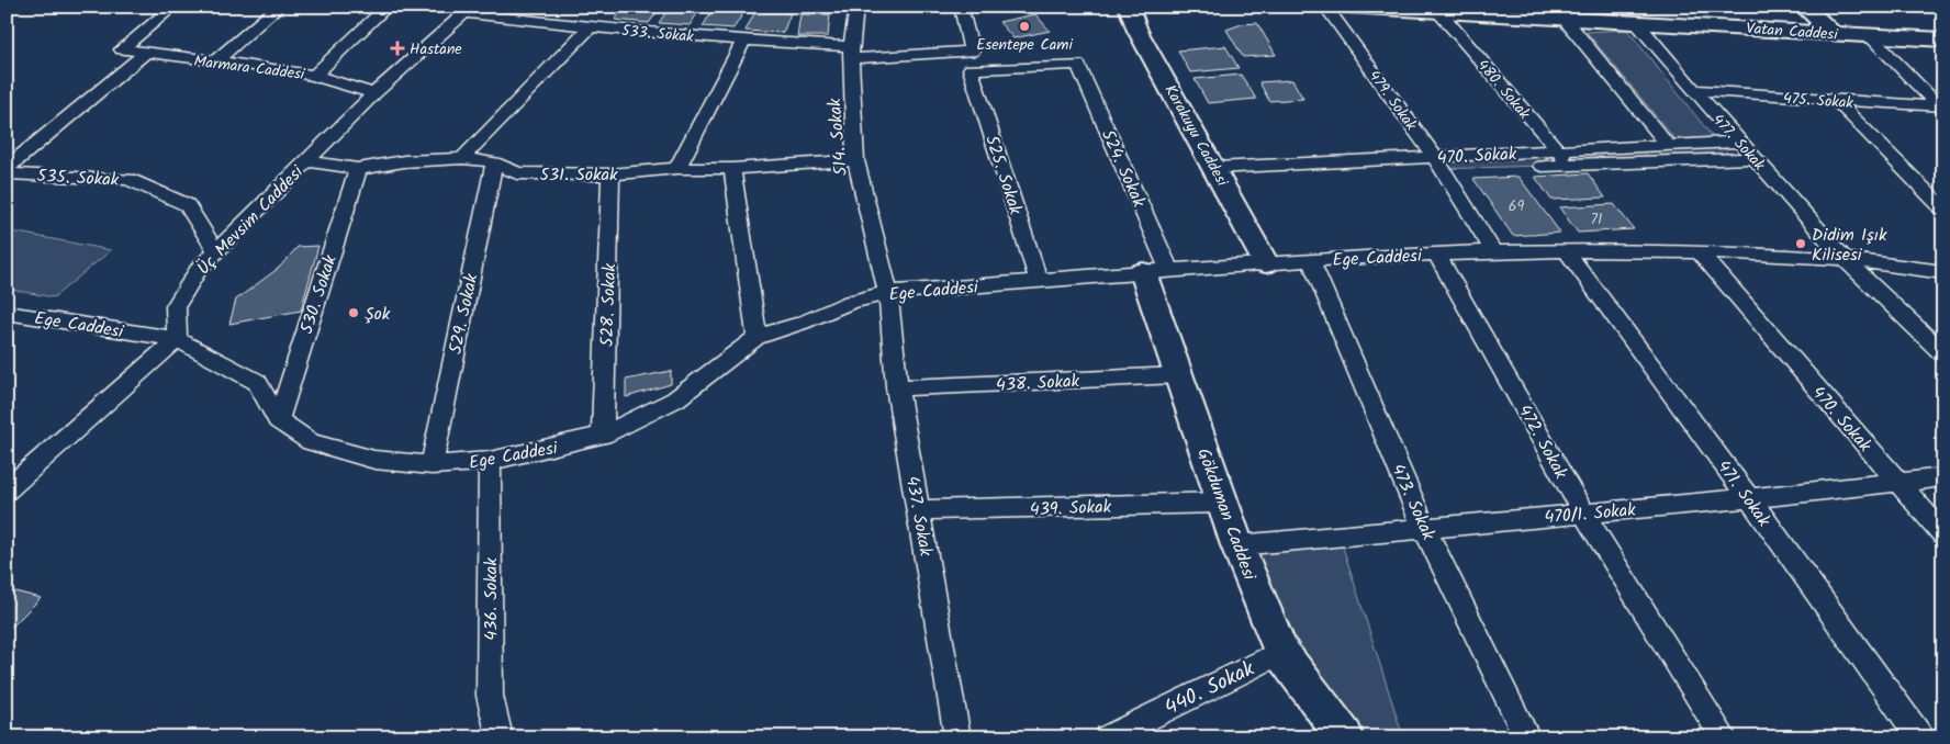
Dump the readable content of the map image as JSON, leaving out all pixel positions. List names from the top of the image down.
{
  "streets": {
    "street": [
      "Vatan Caddesi",
      "533. Sokak",
      "Marmara Caddesi",
      "480. Sokak",
      "479. Sokak",
      "475. Sokak",
      "Karakuyu Caddesi",
      "514. Sokak",
      "477. Sokak",
      "470. Sokak",
      "524. Sokak",
      "531. Sokak",
      "525. Sokak",
      "535. Sokak",
      "Üç Mevsim Caddesi",
      "Ege Caddesi",
      "530. Sokak",
      "528. Sokak",
      "529. Sokak",
      "438. Sokak",
      "472. Sokak",
      "471. Sokak",
      "473. Sokak",
      "439. Sokak",
      "470/1. Sokak",
      "Gökduman Caddesi",
      "437. Sokak",
      "436. Sokak",
      "440. Sokak"
    ]
  },
  "crossings": [
    ["Vatan Caddesi", "480. Sokak"],
    ["Vatan Caddesi", "477. Sokak"],
    ["533. Sokak", "514. Sokak"],
    ["533. Sokak", "524. Sokak"],
    ["533. Sokak", "525. Sokak"],
    ["533. Sokak", "Üç Mevsim Caddesi"],
    ["Marmara Caddesi", "Üç Mevsim Caddesi"],
    ["480. Sokak", "470. Sokak"],
    ["479. Sokak", "470. Sokak"],
    ["479. Sokak", "Ege Caddesi"],
    ["475. Sokak", "477. Sokak"],
    ["Karakuyu Caddesi", "470. Sokak"],
    ["Karakuyu Caddesi", "Ege Caddesi"],
    ["514. Sokak", "531. Sokak"],
    ["514. Sokak", "Ege Caddesi"],
    ["514. Sokak", "437. Sokak"],
    ["477. Sokak", "470. Sokak"],
    ["477. Sokak", "Ege Caddesi"],
    ["470. Sokak", "Ege Caddesi"],
    ["470. Sokak", "470/1. Sokak"],
    ["524. Sokak", "Ege Caddesi"],
    ["524. Sokak", "Gökduman Caddesi"],
    ["531. Sokak", "Üç Mevsim Caddesi"],
    ["531. Sokak", "530. Sokak"],
    ["531. Sokak", "528. Sokak"],
    ["531. Sokak", "529. Sokak"],
    ["525. Sokak", "Ege Caddesi"],
    ["535. Sokak", "Üç Mevsim Caddesi"],
    ["Üç Mevsim Caddesi", "Ege Caddesi"],
    ["Ege Caddesi", "530. Sokak"],
    ["Ege Caddesi", "528. Sokak"],
    ["Ege Caddesi", "529. Sokak"],
    ["Ege Caddesi", "472. Sokak"],
    ["Ege Caddesi", "471. Sokak"],
    ["Ege Caddesi", "473. Sokak"],
    ["Ege Caddesi", "Gökduman Caddesi"],
    ["Ege Caddesi", "437. Sokak"],
    ["Ege Caddesi", "436. Sokak"],
    ["438. Sokak", "Gökduman Caddesi"],
    ["438. Sokak", "437. Sokak"],
    ["472. Sokak", "470/1. Sokak"],
    ["471. Sokak", "470/1. Sokak"],
    ["473. Sokak", "470/1. Sokak"],
    ["439. Sokak", "Gökduman Caddesi"],
    ["439. Sokak", "437. Sokak"],
    ["470/1. Sokak", "Gökduman Caddesi"],
    ["Gökduman Caddesi", "440. Sokak"]
  ],
  "places": {
    "other": ["Esentepe Cami", "Didim Işık Kilisesi", "Şok"],
    "health": ["Hastane"]
  },
  "house_numbers": ["69", "71"]
}
